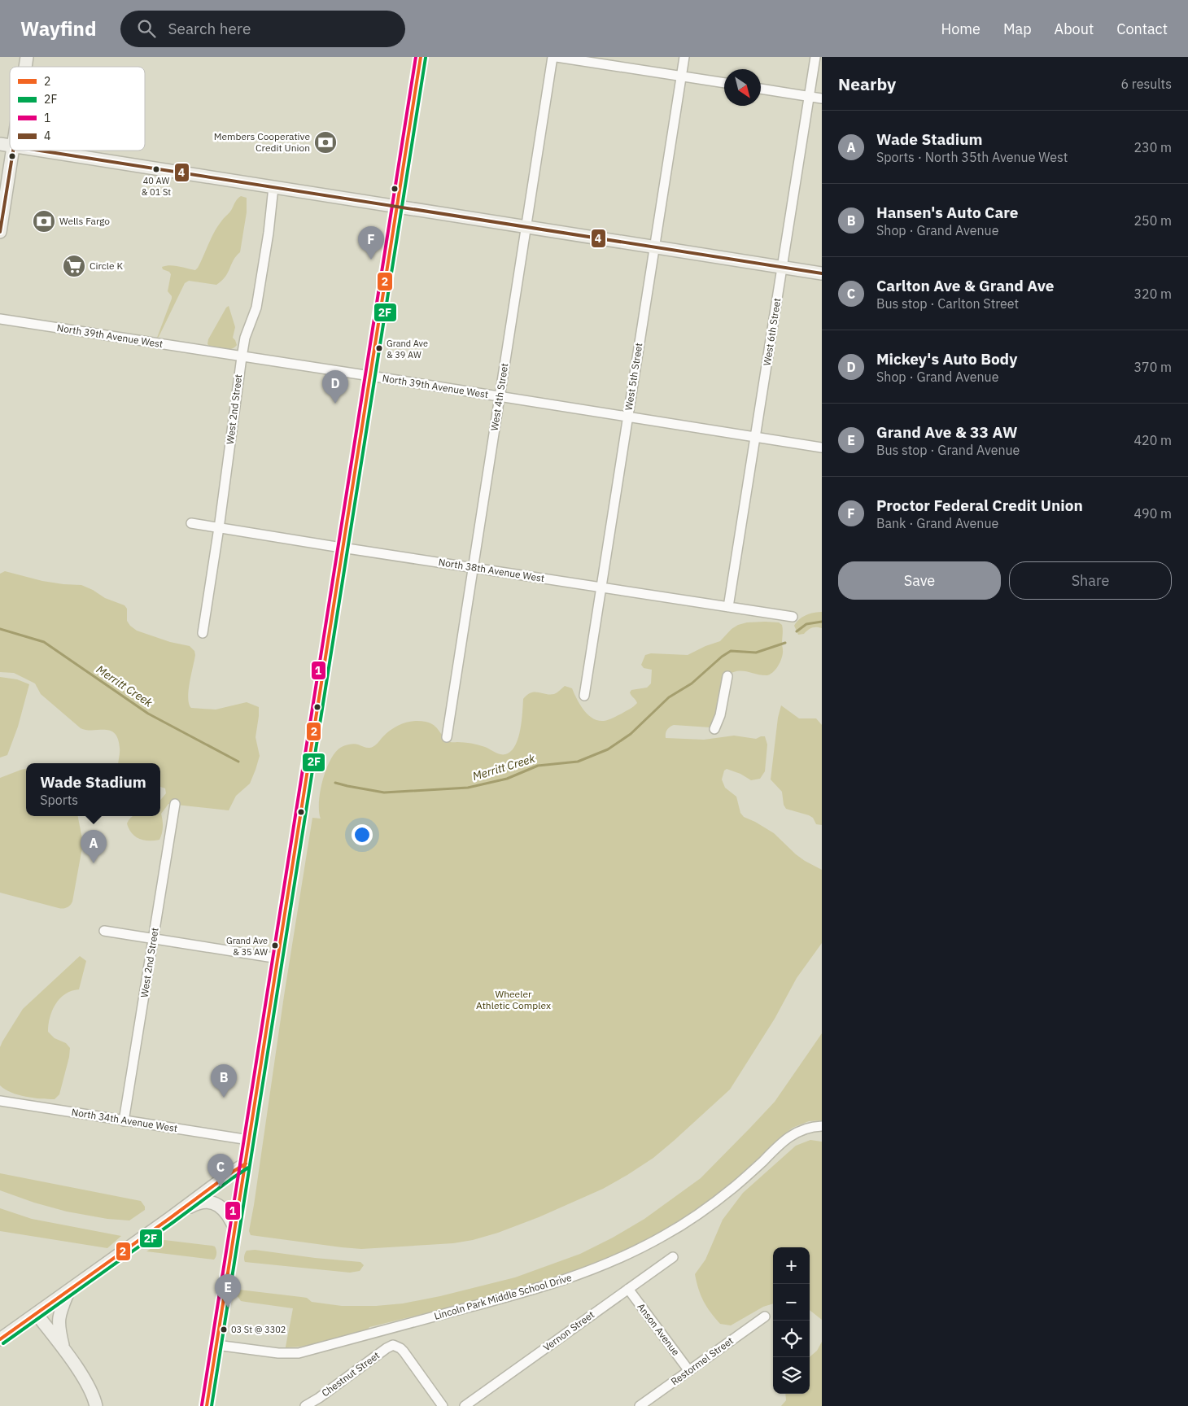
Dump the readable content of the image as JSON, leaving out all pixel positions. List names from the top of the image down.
{
  "streets": {
    "street": [
      "West 6th Street",
      "North 39th Avenue West",
      "West 5th Street",
      "West 4th Street",
      "West 2nd Street",
      "North 38th Avenue West",
      "North 34th Avenue West",
      "Lincoln Park Middle School Drive",
      "Anson Avenue",
      "Vernon Street",
      "Restormel Street",
      "Chestnut Street"
    ]
  },
  "crossings": [
    ["West 6th Street", "North 39th Avenue West"],
    ["West 6th Street", "North 38th Avenue West"],
    ["North 39th Avenue West", "West 5th Street"],
    ["North 39th Avenue West", "West 4th Street"],
    ["North 39th Avenue West", "West 2nd Street"],
    ["West 5th Street", "North 38th Avenue West"],
    ["West 4th Street", "North 38th Avenue West"],
    ["West 2nd Street", "North 38th Avenue West"],
    ["West 2nd Street", "North 34th Avenue West"],
    ["Anson Avenue", "Vernon Street"],
    ["Anson Avenue", "Restormel Street"]
  ],
  "water": ["Merritt Creek"],
  "parks": ["Wheeler Athletic Complex"],
  "places": {
    "bank": ["Members Cooperative Credit Union", "Wells Fargo"],
    "other": [
      "40 AW & 01 St",
      "Grand Ave & 39 AW",
      "Grand Ave & 35 AW",
      "03 St @ 3302"
    ],
    "supermarket": ["Circle K"]
  },
  "lines": [
    "transit line 2",
    "transit line 1",
    "transit line 2F",
    "transit line 4"
  ],
  "legend": [
    "2",
    "2F",
    "1",
    "4"
  ],
  "north": "bottom right",
  "page": {
    "header": "Wayfind",
    "search": "Search here",
    "nav": [
      "Home",
      "Map",
      "About",
      "Contact"
    ],
    "heading": ["Nearby", "6 results"],
    "list": [
      {
        "mark": "A",
        "name": "Wade Stadium",
        "note": "Sports · North 35th Avenue West",
        "value": "230 m"
      },
      {
        "mark": "B",
        "name": "Hansen's Auto Care",
        "note": "Shop · Grand Avenue",
        "value": "250 m"
      },
      {
        "mark": "C",
        "name": "Carlton Ave & Grand Ave",
        "note": "Bus stop · Carlton Street",
        "value": "320 m"
      },
      {
        "mark": "D",
        "name": "Mickey's Auto Body",
        "note": "Shop · Grand Avenue",
        "value": "370 m"
      },
      {
        "mark": "E",
        "name": "Grand Ave & 33 AW",
        "note": "Bus stop · Grand Avenue",
        "value": "420 m"
      },
      {
        "mark": "F",
        "name": "Proctor Federal Credit Union",
        "note": "Bank · Grand Avenue",
        "value": "490 m"
      }
    ],
    "pins": [
      "F",
      "D",
      "A",
      "B",
      "C",
      "E"
    ],
    "buttons": ["Save", "Share"],
    "popup": ["Wade Stadium", "Sports"],
    "map_buttons": ["+", "−"]
  }
}
